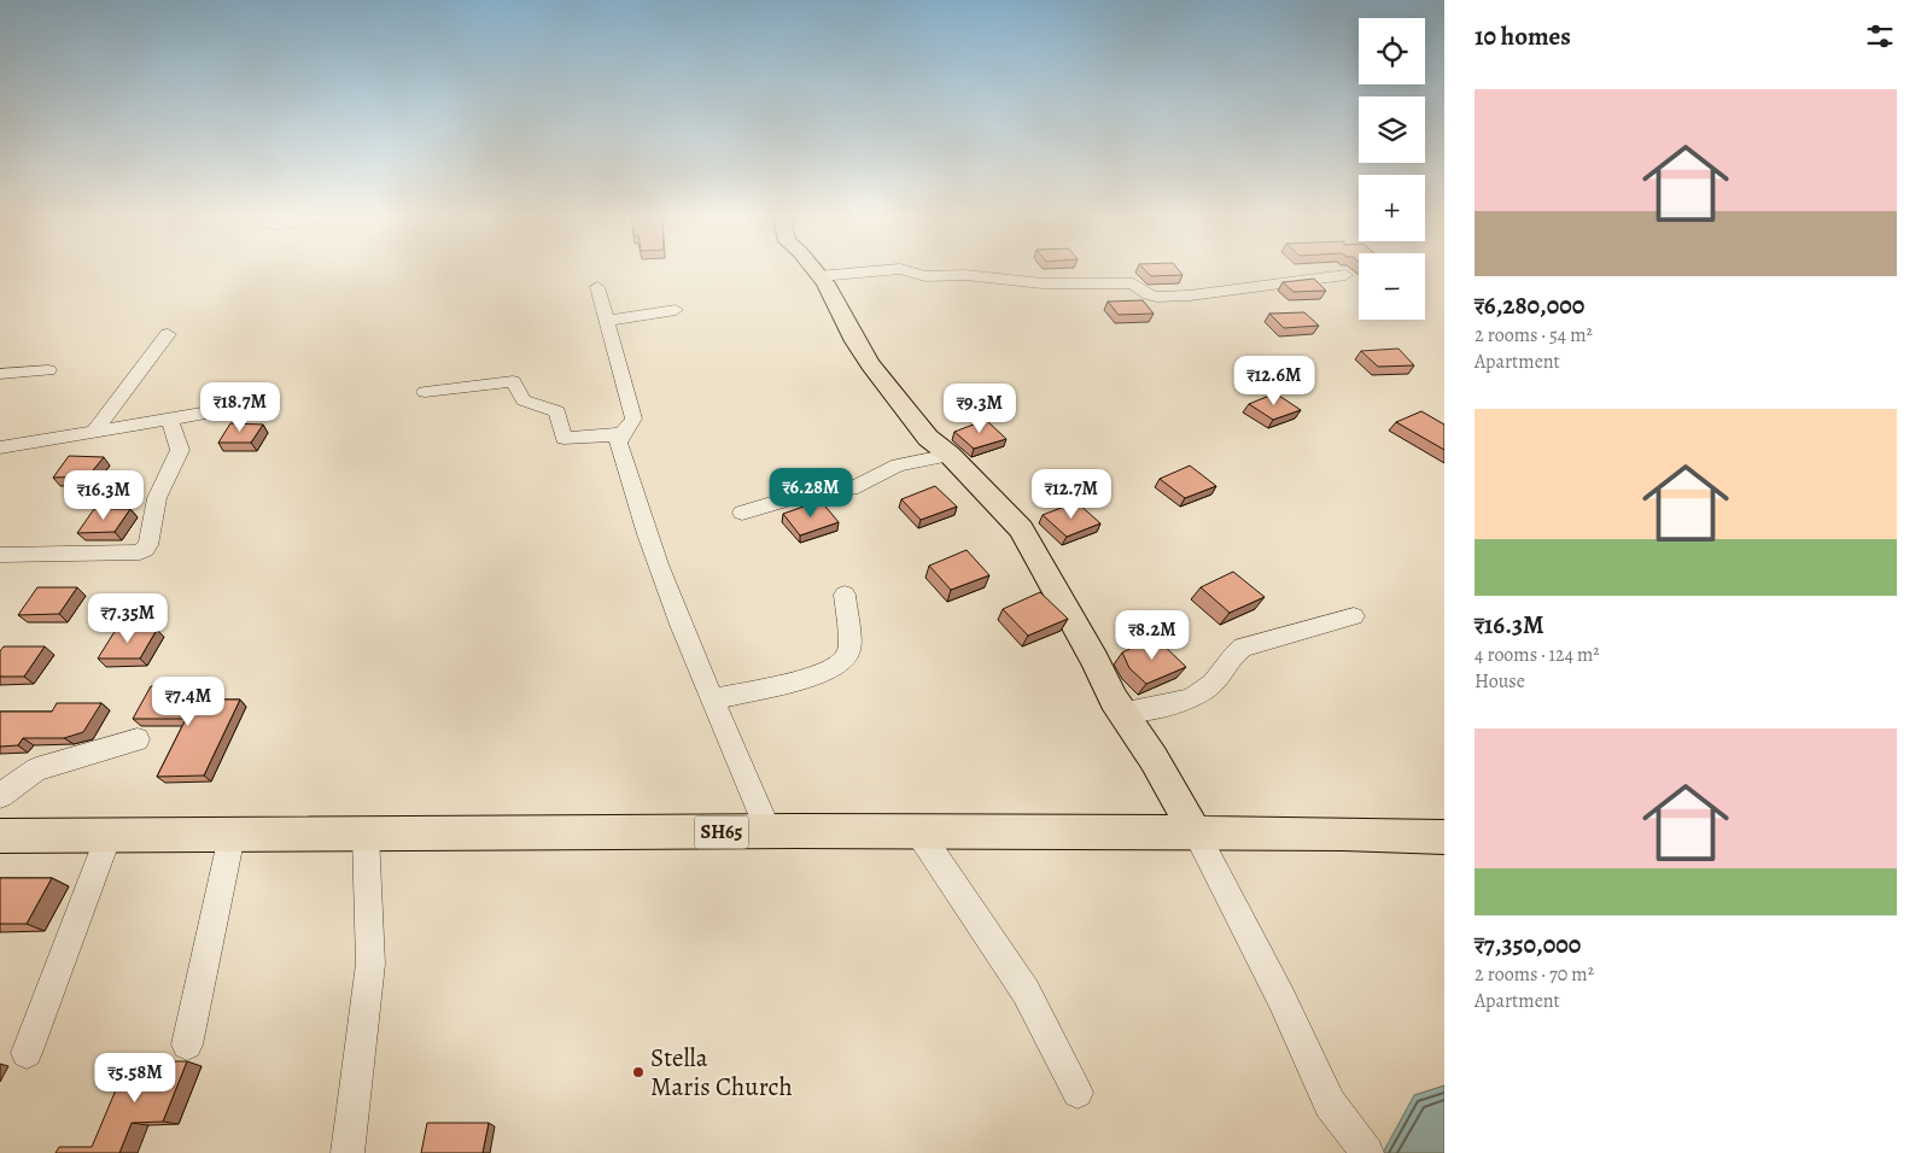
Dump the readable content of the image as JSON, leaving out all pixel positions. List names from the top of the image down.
{
  "streets": {
    "main road": ["SH65"]
  },
  "places": ["Stella Maris Church"],
  "page": {
    "heading": "10 homes",
    "map_buttons": ["+", "−"],
    "list": [
      {
        "name": "₹6,280,000",
        "note": "2 rooms · 54 m² · Apartment"
      },
      {
        "name": "₹16.3M",
        "note": "4 rooms · 124 m² · House"
      },
      {
        "name": "₹7,350,000",
        "note": "2 rooms · 70 m² · Apartment"
      }
    ],
    "price": [
      "₹12.6M",
      "₹18.7M",
      "₹9.3M",
      "₹6.28M",
      "₹12.7M",
      "₹16.3M",
      "₹7.35M",
      "₹8.2M",
      "₹7.4M",
      "₹5.58M"
    ]
  }
}
